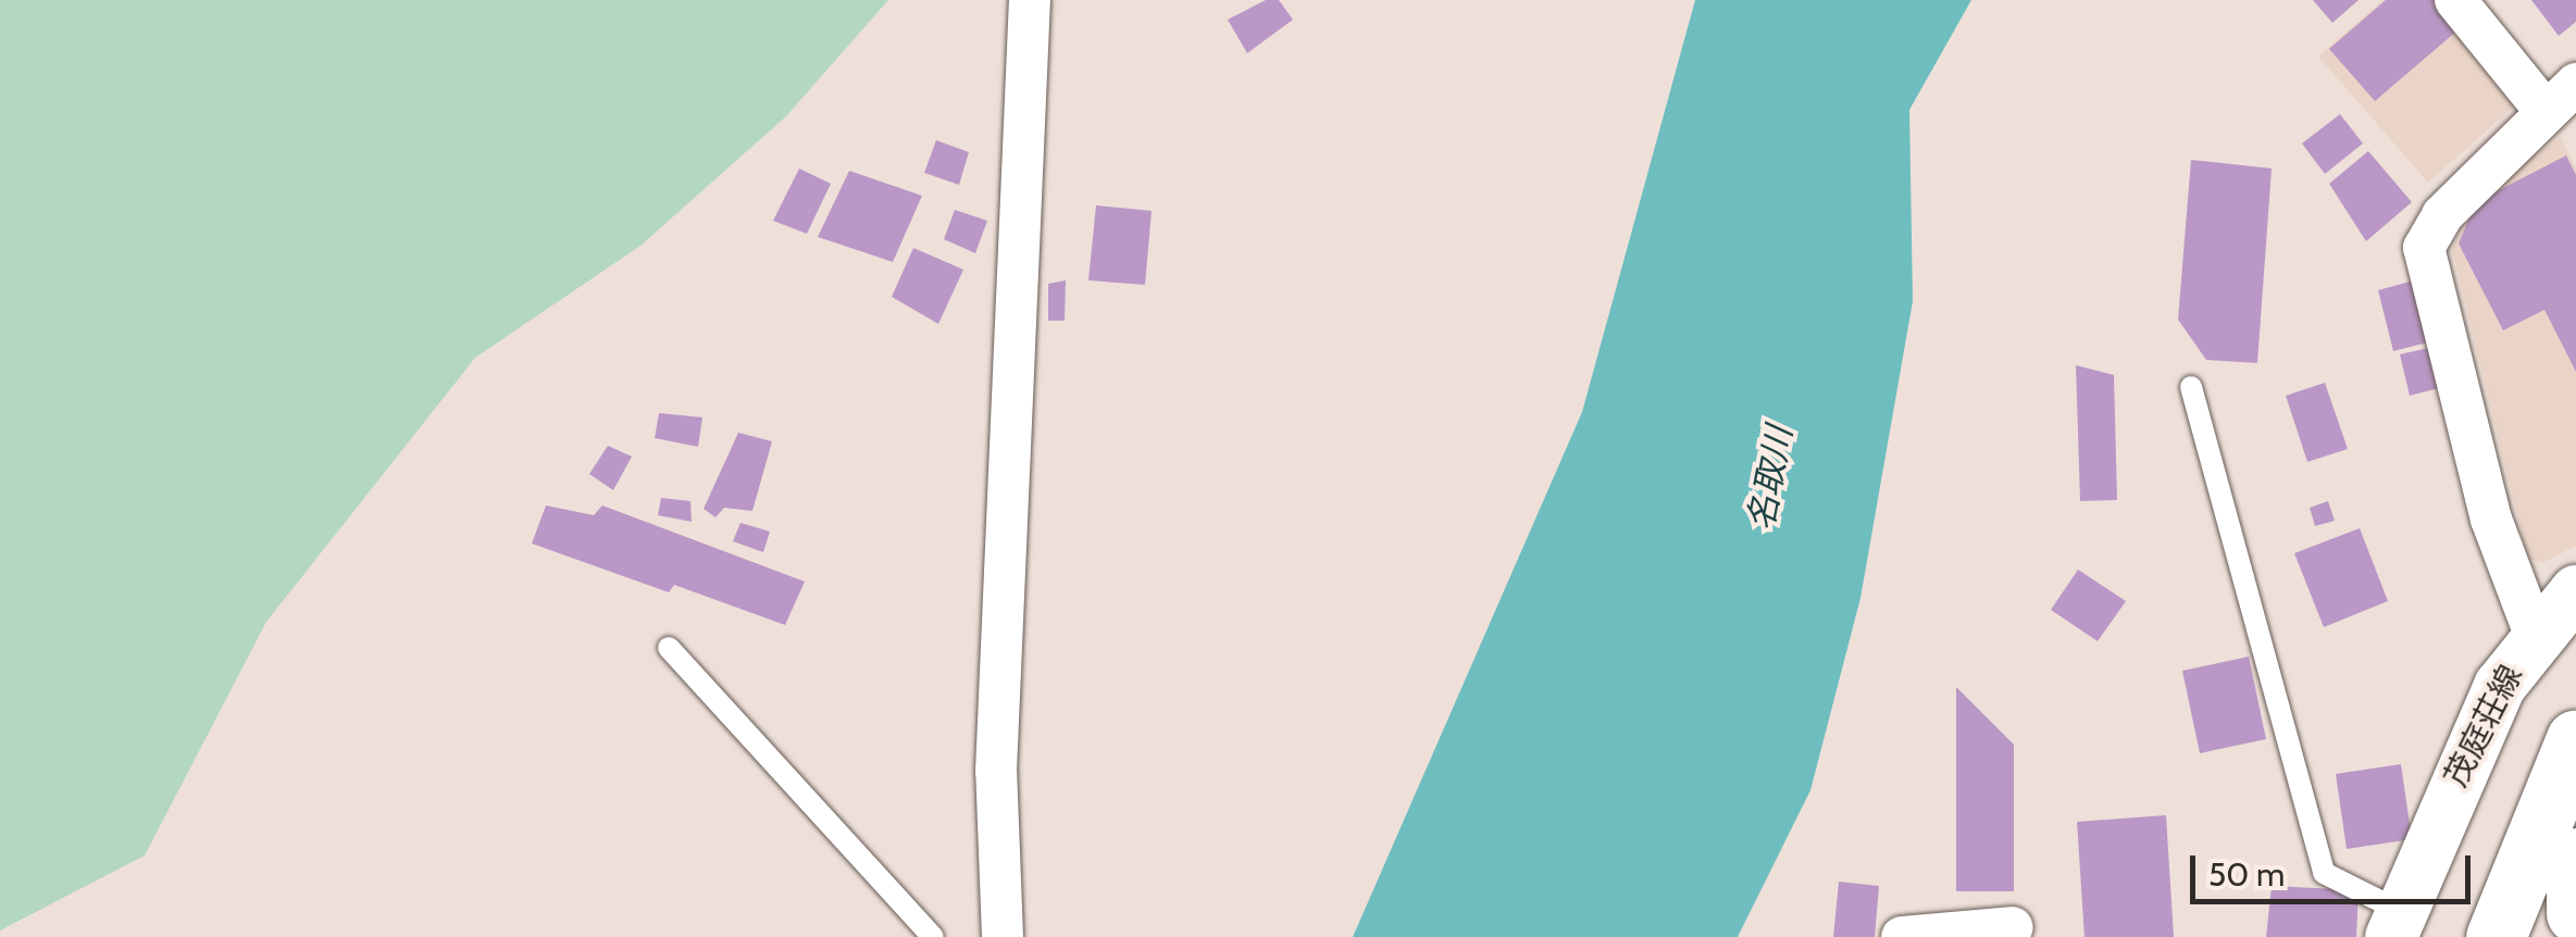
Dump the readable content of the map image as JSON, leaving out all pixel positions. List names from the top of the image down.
{
  "streets": {
    "street": ["茂庭荘線"]
  },
  "water": ["名取川"],
  "scale_bar": "50 m"
}
